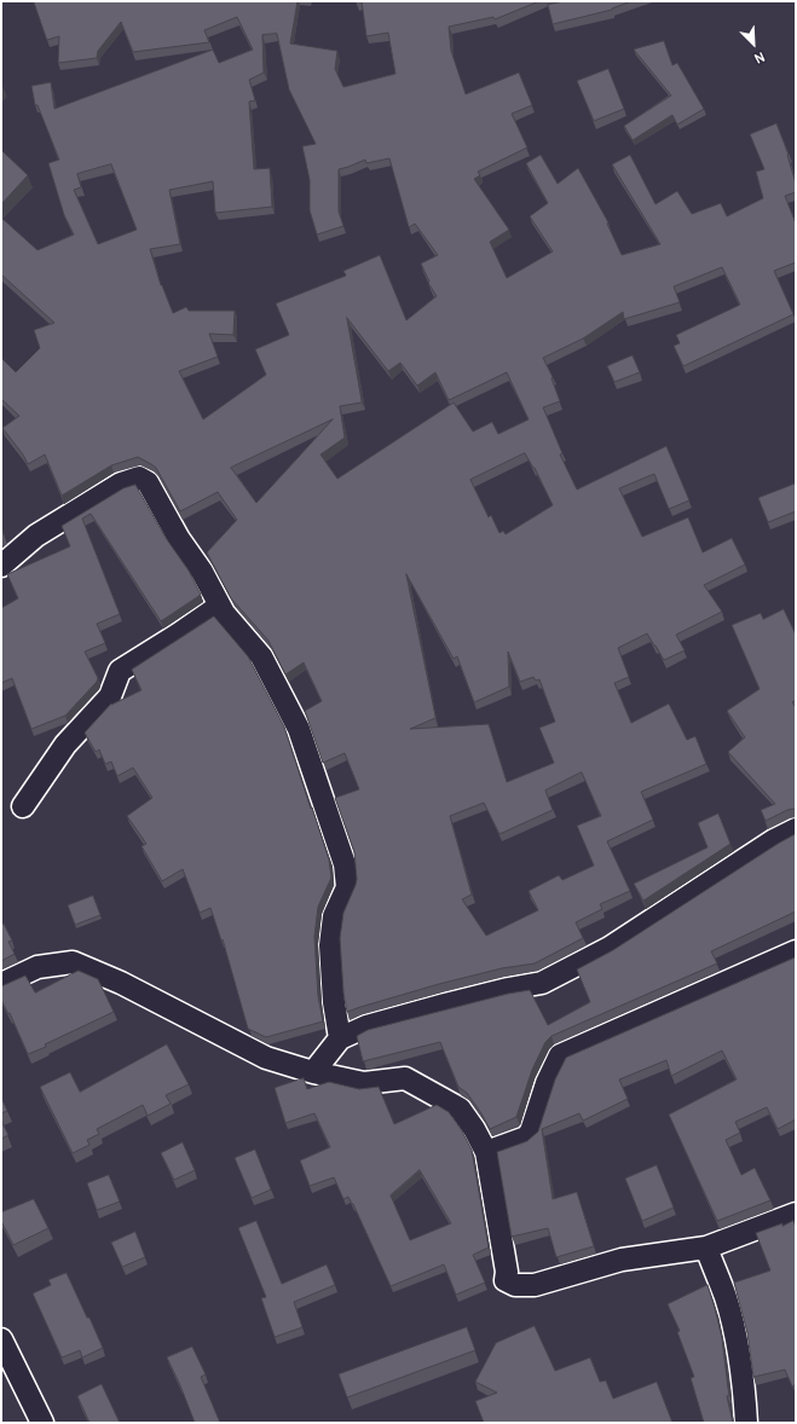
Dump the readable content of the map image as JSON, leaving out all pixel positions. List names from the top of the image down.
{
  "north": "bottom right"
}
